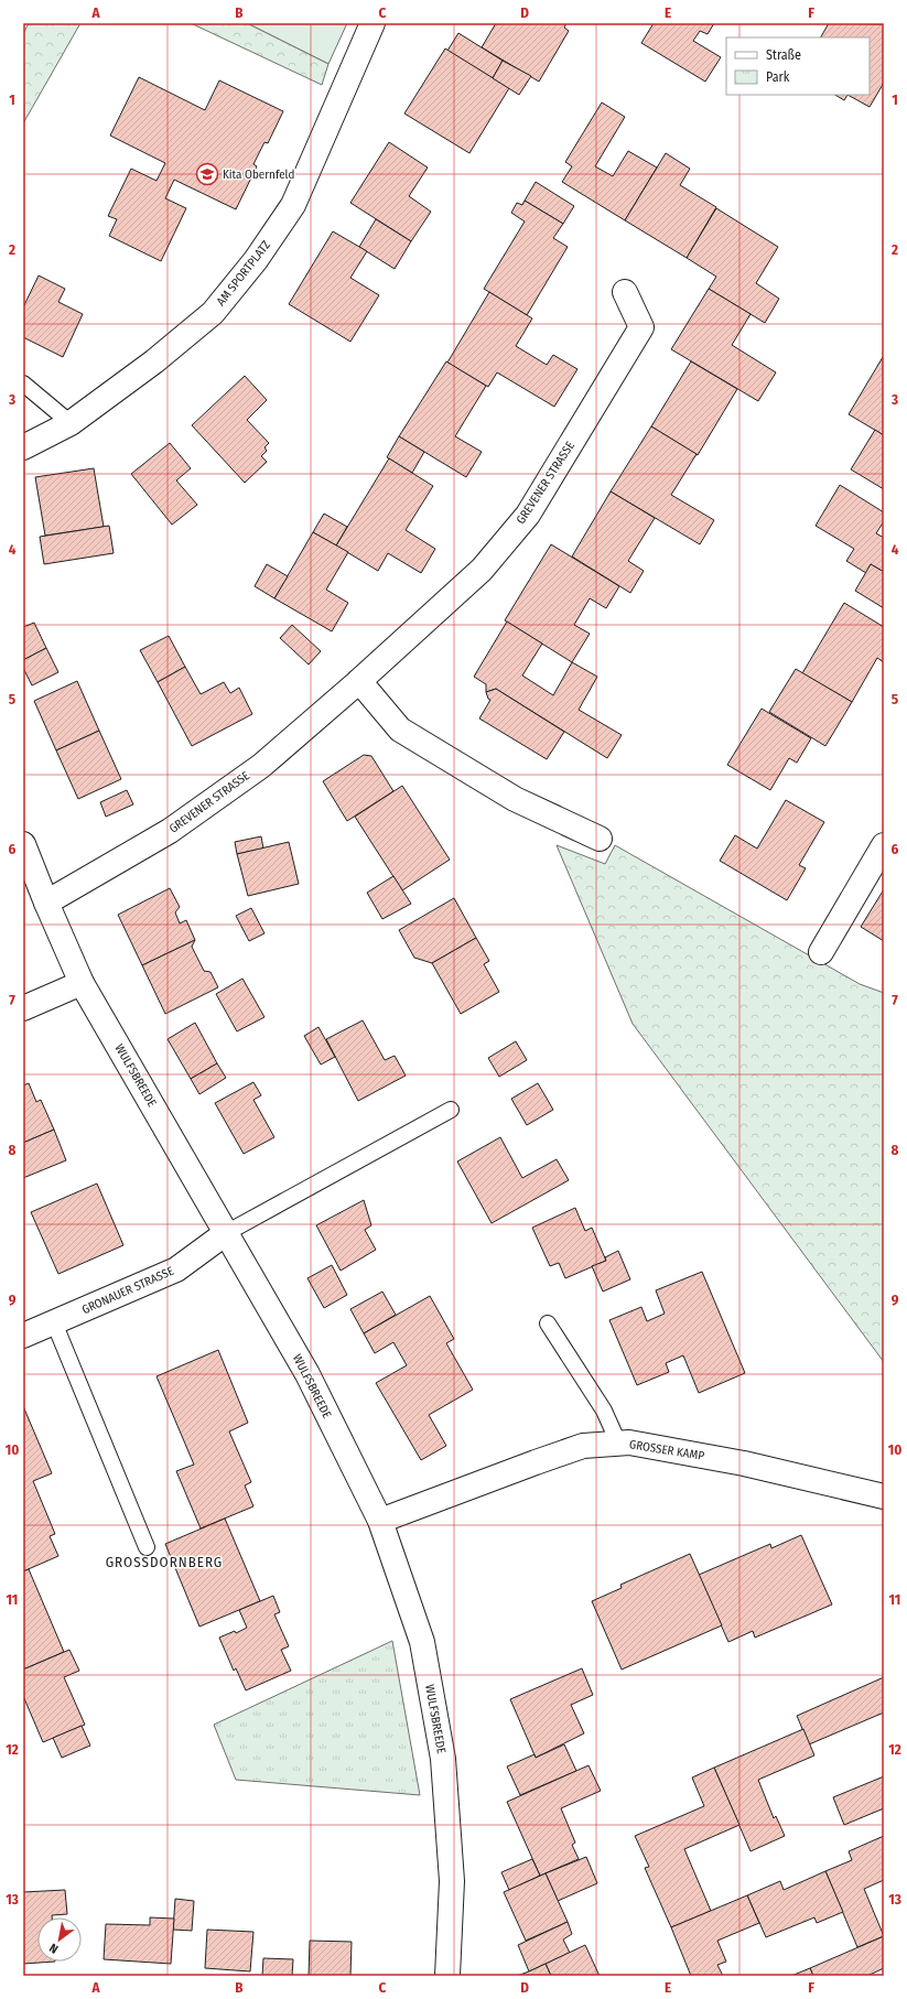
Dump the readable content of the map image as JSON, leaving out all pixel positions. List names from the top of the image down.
{
  "streets": {
    "street": [
      "AM SPORTPLATZ",
      "GREVENER STRASSE",
      "WULFSBREEDE",
      "GRONAUER STRASSE",
      "GROSSER KAMP"
    ]
  },
  "crossings": [
    ["GREVENER STRASSE", "WULFSBREEDE"],
    ["WULFSBREEDE", "GRONAUER STRASSE"],
    ["WULFSBREEDE", "GROSSER KAMP"]
  ],
  "districts": ["GROSSDORNBERG"],
  "places": {
    "school or university": ["Kita Obernfeld"]
  },
  "legend": ["Straße", "Park"],
  "north": "bottom left",
  "grid": {
    "columns": [
      "A",
      "B",
      "C",
      "D",
      "E",
      "F"
    ],
    "rows": [
      "1",
      "2",
      "3",
      "4",
      "5",
      "6",
      "7",
      "8",
      "9",
      "10",
      "11",
      "12",
      "13"
    ]
  }
}
